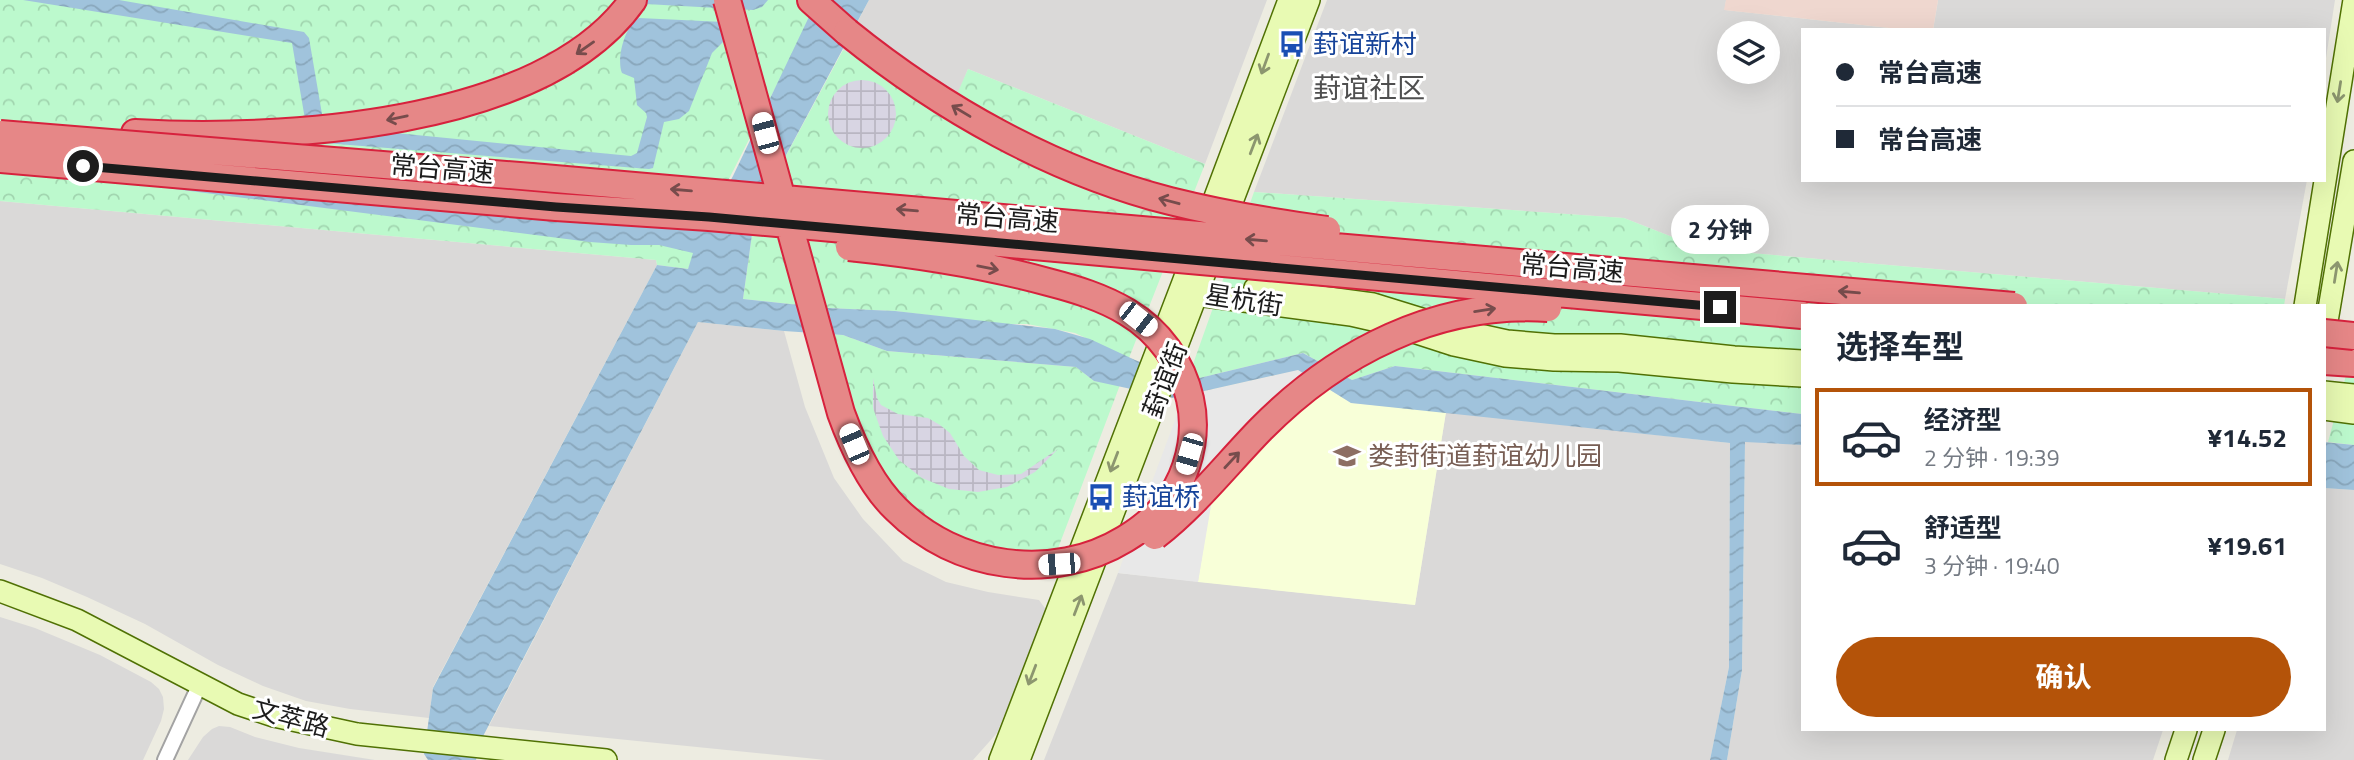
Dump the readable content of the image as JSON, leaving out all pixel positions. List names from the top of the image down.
{
  "streets": {
    "highway": ["常台高速"],
    "main road": ["星杭街", "葑谊街", "文萃路"]
  },
  "crossings": [
    ["星杭街", "葑谊街"]
  ],
  "districts": ["葑谊社区"],
  "places": {
    "bus stop": ["葑谊新村", "葑谊桥"],
    "school or university": ["娄葑街道葑谊幼儿园"]
  },
  "page": {
    "banner": ["常台高速", "常台高速"],
    "bubble": "2 分钟",
    "heading": "选择车型",
    "list": [
      {
        "name": "经济型",
        "note": "2 分钟 · 19:39",
        "value": "¥14.52"
      },
      {
        "name": "舒适型",
        "note": "3 分钟 · 19:40",
        "value": "¥19.61"
      }
    ],
    "buttons": "确认"
  }
}
